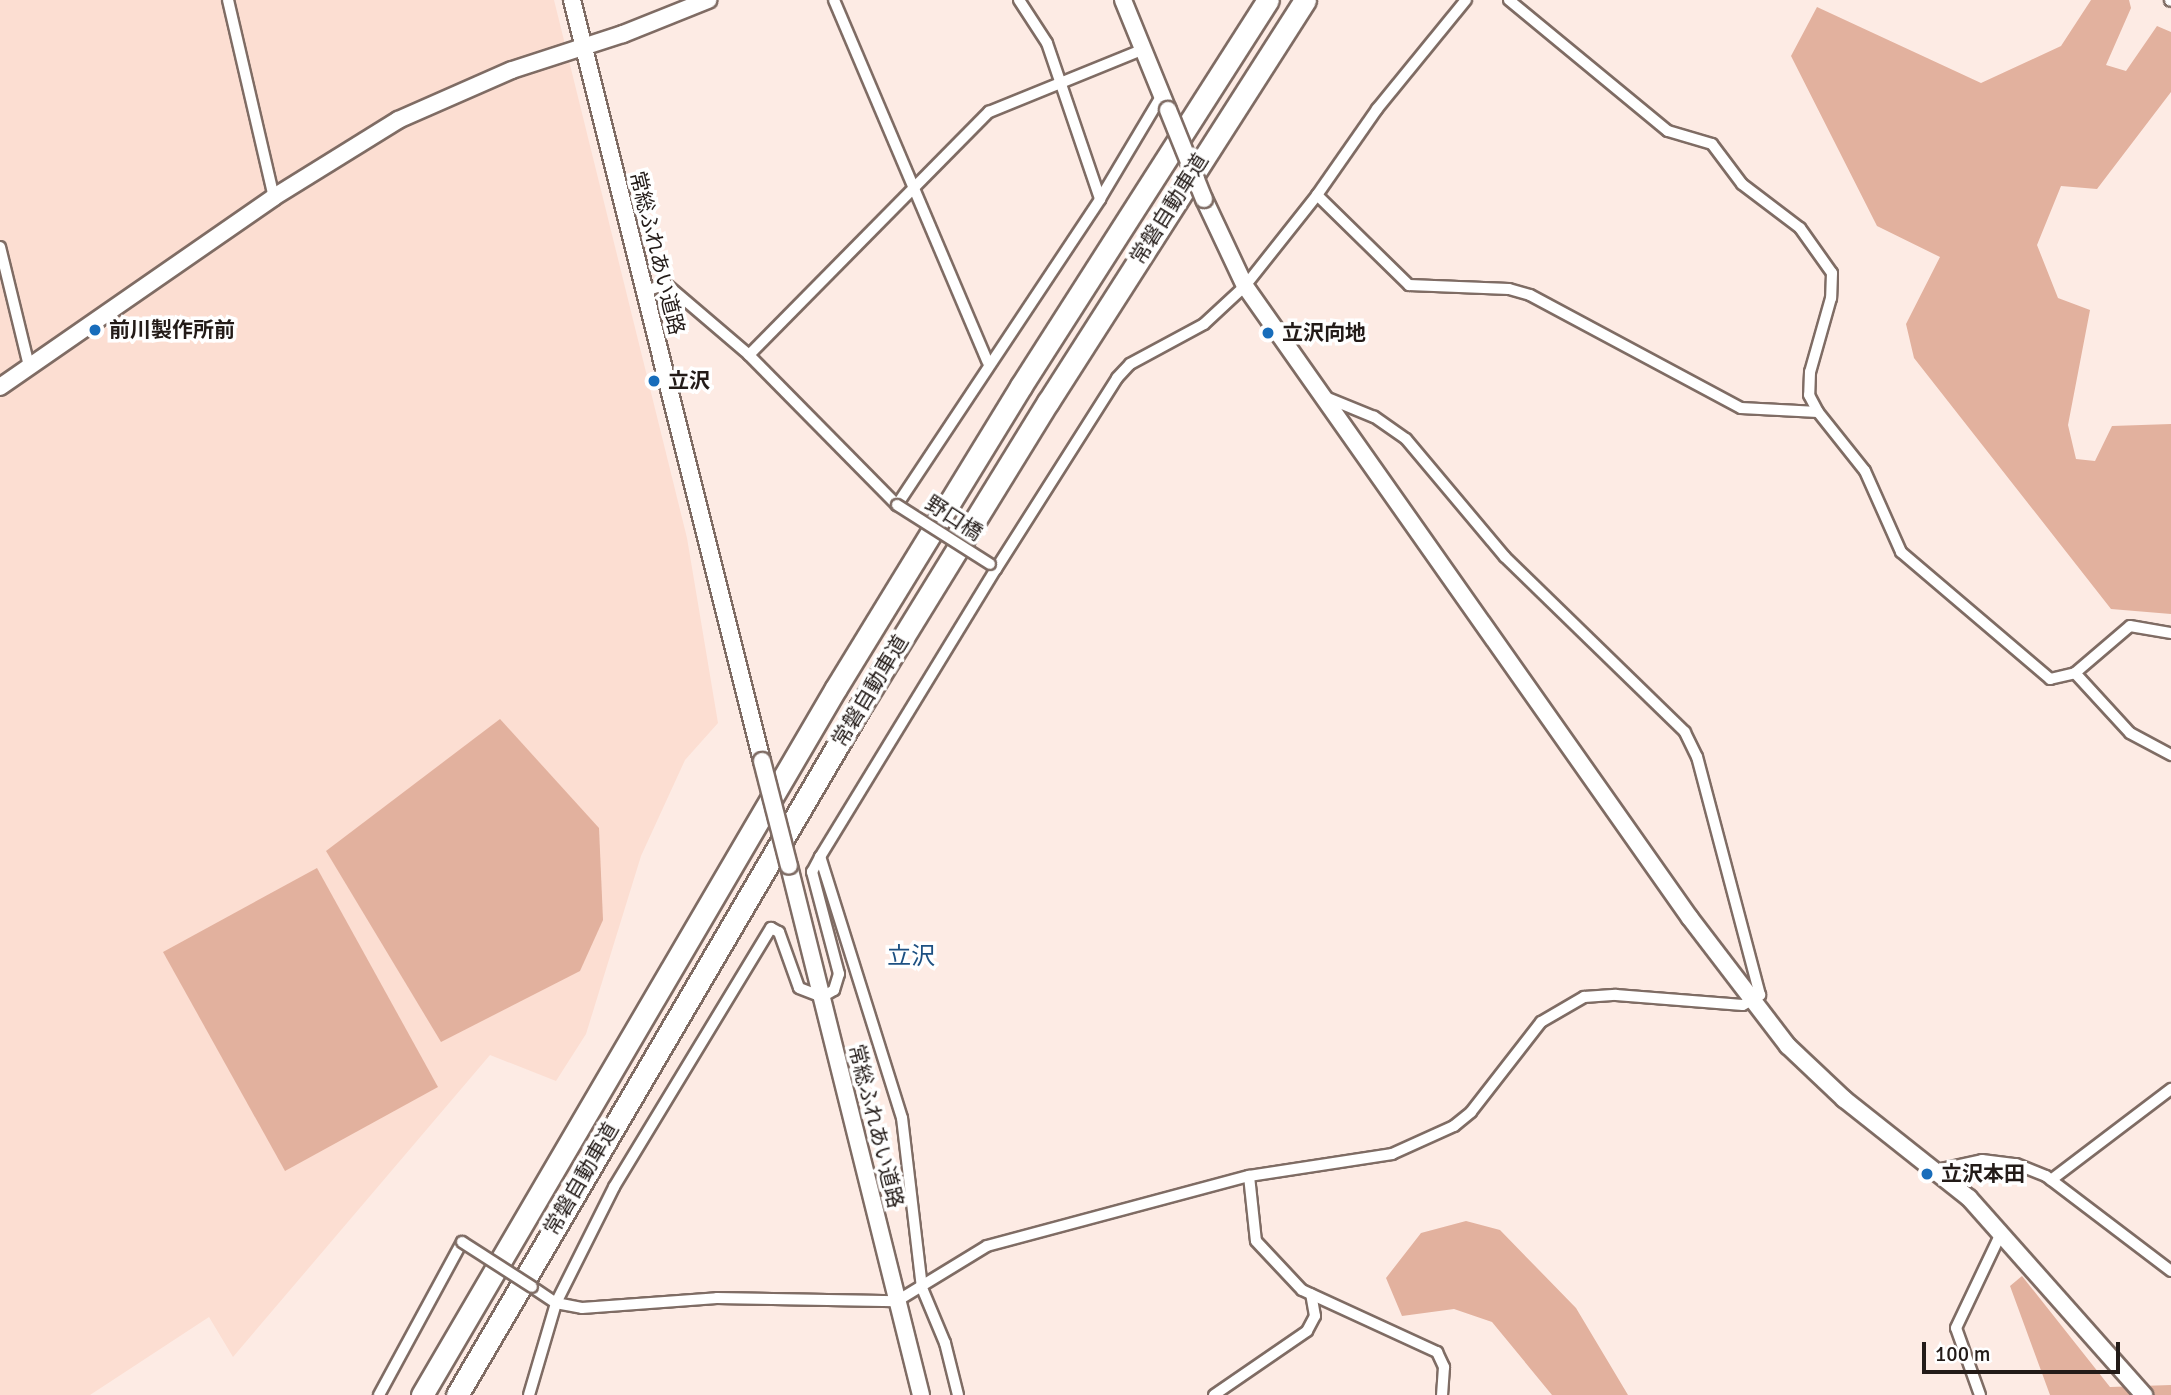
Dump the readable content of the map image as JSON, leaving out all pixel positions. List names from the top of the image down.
{
  "streets": {
    "highway": ["常磐自動車道"],
    "street": ["常総ふれあい道路", "野口橋"]
  },
  "crossings": [
    ["常総ふれあい道路", "野口橋"]
  ],
  "districts": ["立沢"],
  "places": [
    "前川製作所前",
    "立沢向地",
    "立沢",
    "立沢本田"
  ],
  "scale_bar": "100 m"
}
